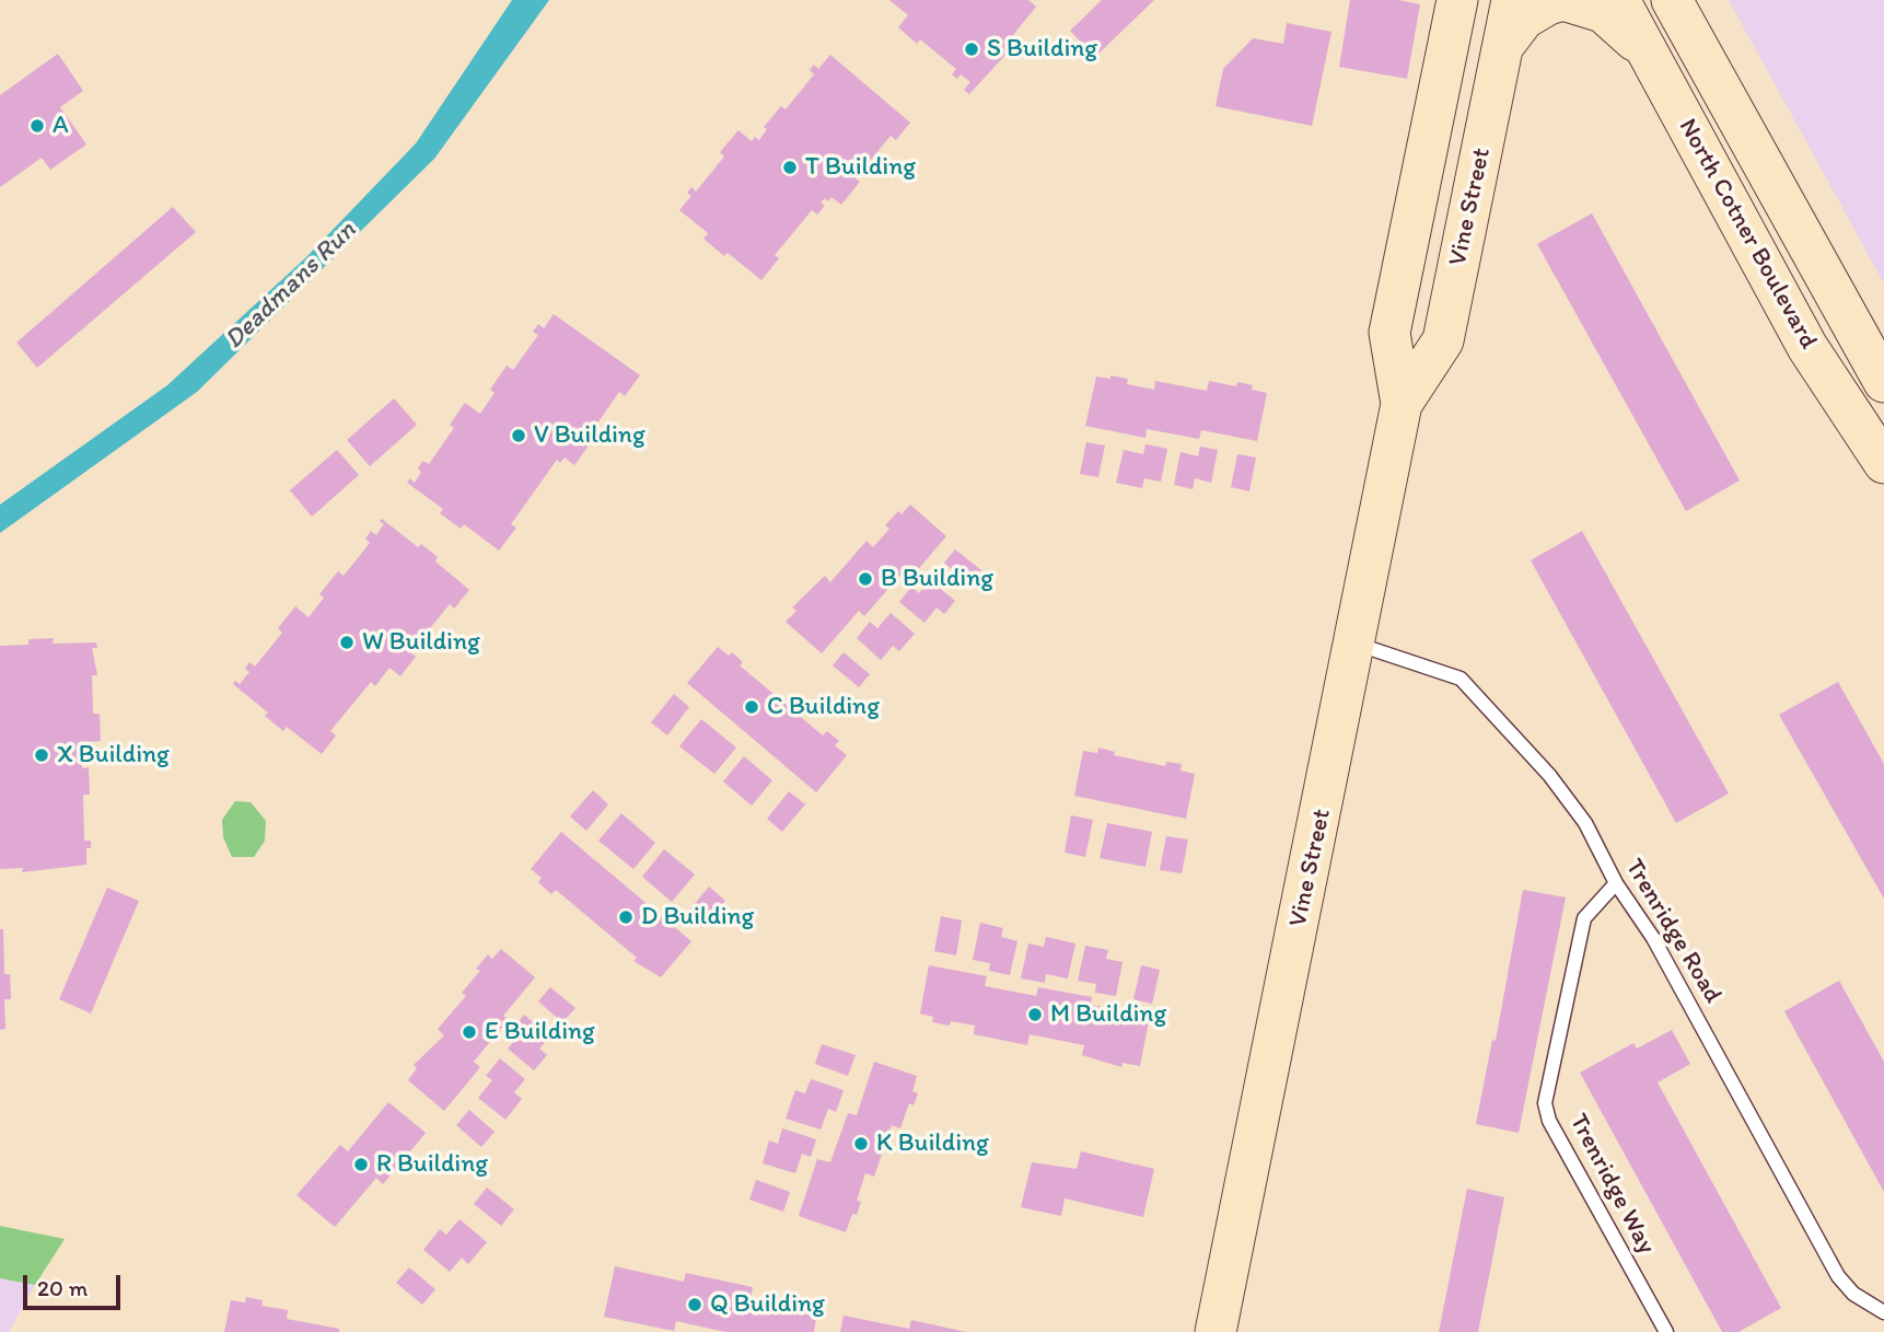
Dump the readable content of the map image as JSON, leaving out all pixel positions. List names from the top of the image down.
{
  "streets": {
    "main road": ["Vine Street", "North Cotner Boulevard"],
    "lane": ["Trenridge Road", "Trenridge Way"]
  },
  "crossings": [
    ["Vine Street", "Trenridge Road"],
    ["Trenridge Road", "Trenridge Way"]
  ],
  "water": ["Deadmans Run"],
  "places": [
    "S Building",
    "A",
    "T Building",
    "V Building",
    "B Building",
    "W Building",
    "C Building",
    "X Building",
    "D Building",
    "M Building",
    "E Building",
    "K Building",
    "R Building",
    "Q Building"
  ],
  "scale_bar": "20 m"
}
